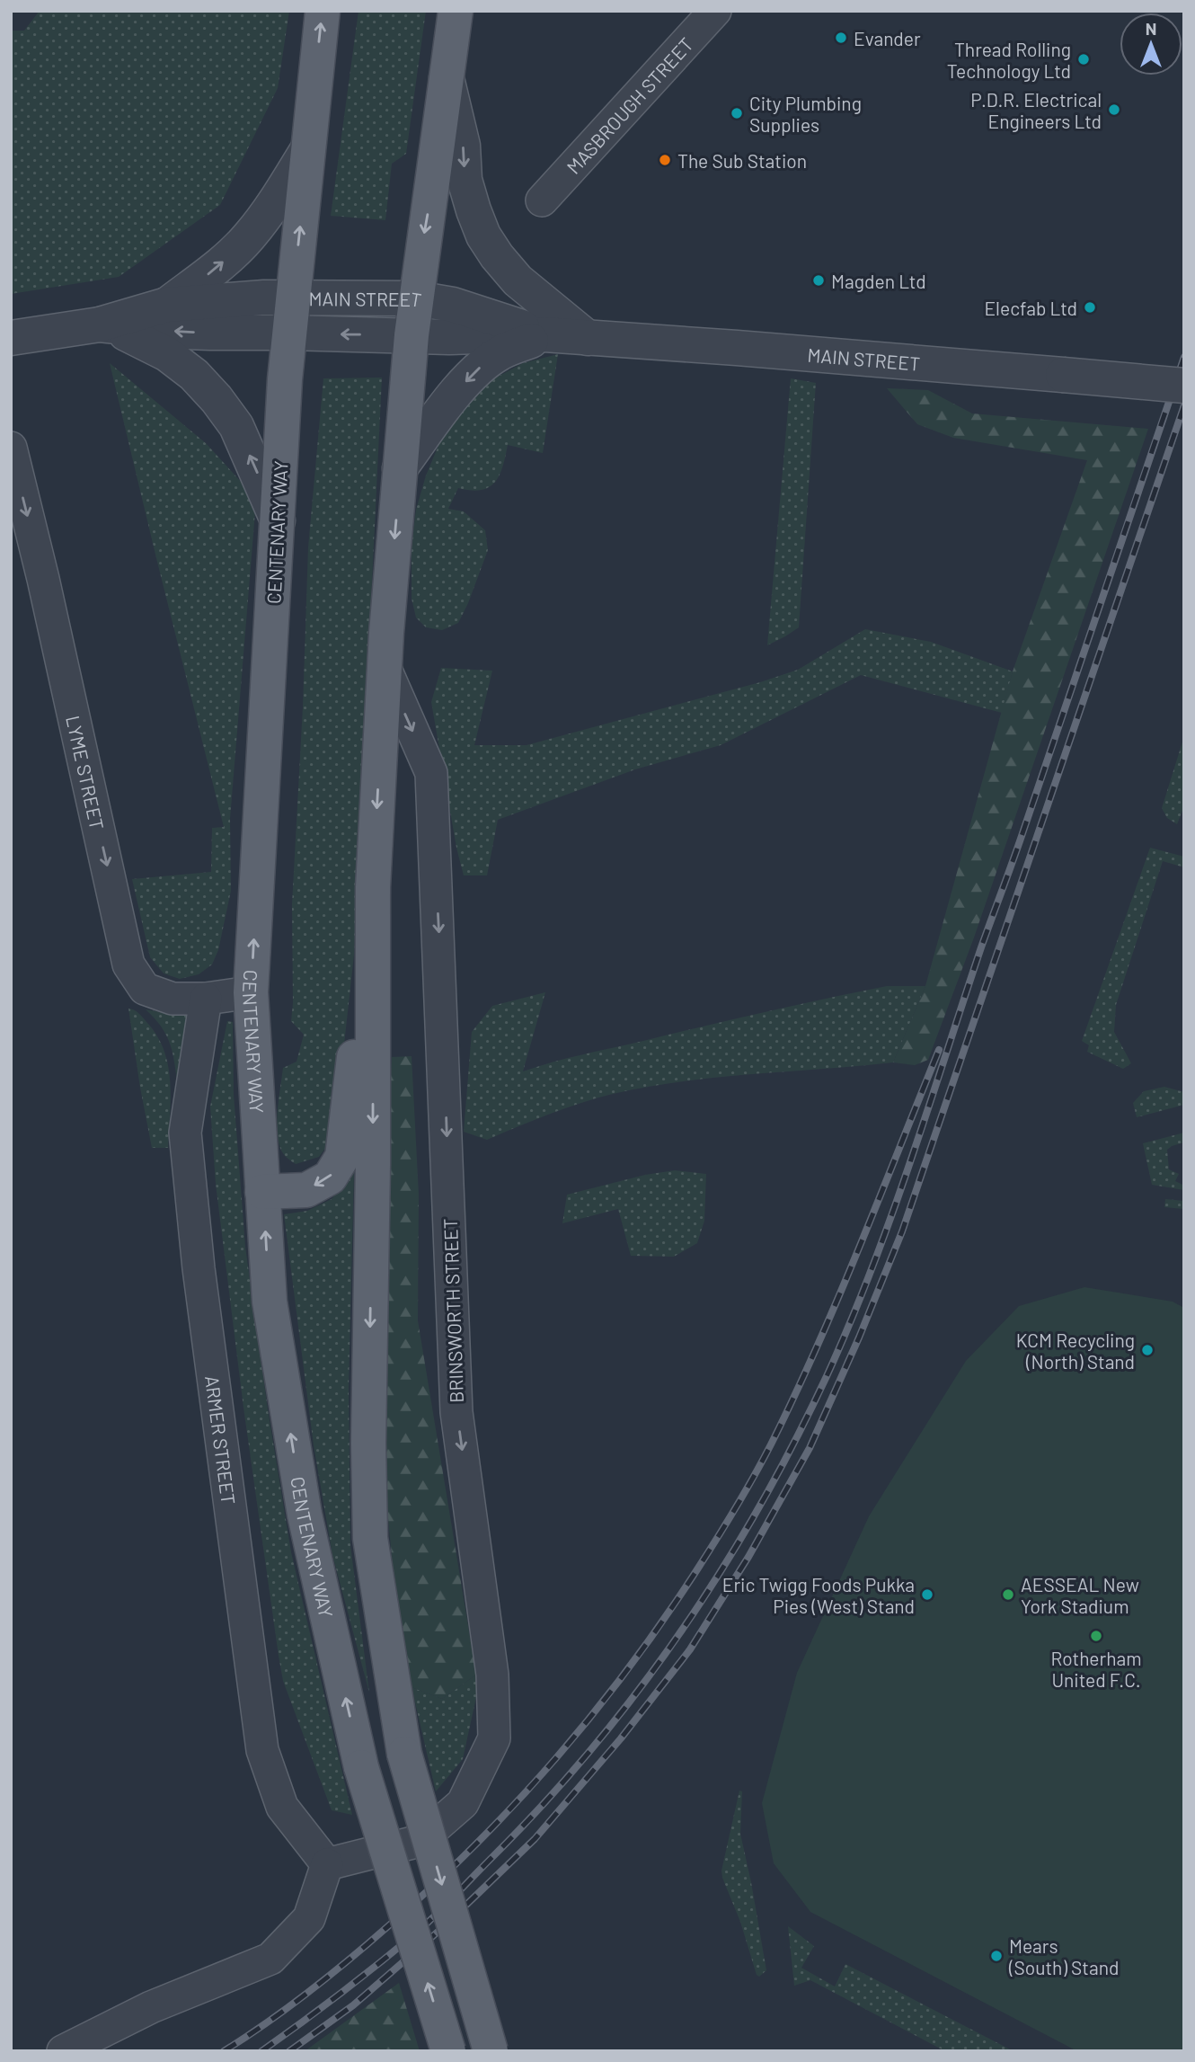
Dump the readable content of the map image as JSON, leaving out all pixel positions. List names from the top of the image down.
{
  "streets": {
    "main road": ["CENTENARY WAY"],
    "street": [
      "MASBROUGH STREET",
      "MAIN STREET",
      "LYME STREET",
      "BRINSWORTH STREET",
      "ARMER STREET"
    ]
  },
  "crossings": [
    ["MAIN STREET", "CENTENARY WAY"],
    ["CENTENARY WAY", "LYME STREET"],
    ["LYME STREET", "ARMER STREET"],
    ["BRINSWORTH STREET", "ARMER STREET"]
  ],
  "one_way": ["LYME STREET", "BRINSWORTH STREET"],
  "places": [
    "Evander",
    "Thread Rolling Technology Ltd",
    "P.D.R. Electrical Engineers Ltd",
    "City Plumbing Supplies",
    "The Sub Station",
    "Magden Ltd",
    "Elecfab Ltd",
    "KCM Recycling (North) Stand",
    "Eric Twigg Foods Pukka Pies (West) Stand",
    "AESSEAL New York Stadium",
    "Rotherham United F.C.",
    "Mears (South) Stand"
  ],
  "north": "top"
}
